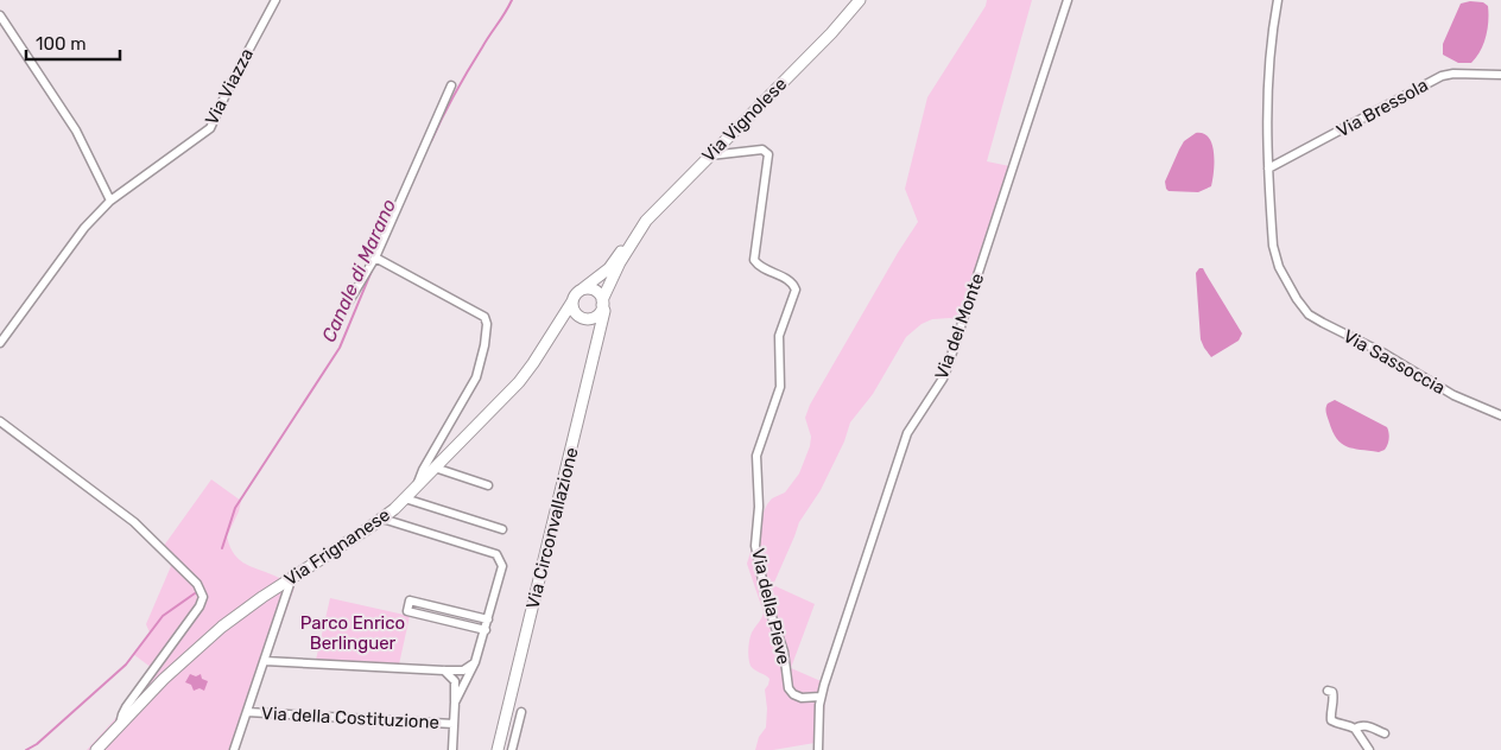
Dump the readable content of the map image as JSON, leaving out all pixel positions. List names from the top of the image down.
{
  "streets": {
    "main road": ["Via Vignolese", "Via Circonvallazione", "Via Frignanese"],
    "street": [
      "Via Viazza",
      "Via Bressola",
      "Via del Monte",
      "Via Sassoccia",
      "Via della Pieve",
      "Via della Costituzione"
    ]
  },
  "crossings": [
    ["Via Bressola", "Via Sassoccia"],
    ["Via Vignolese", "Via Circonvallazione"],
    ["Via Vignolese", "Via della Pieve"],
    ["Via del Monte", "Via della Pieve"],
    ["Via Circonvallazione", "Via Frignanese"]
  ],
  "water": ["Canale di Marano"],
  "parks": ["Parco Enrico Berlinguer"],
  "scale_bar": "100 m"
}
